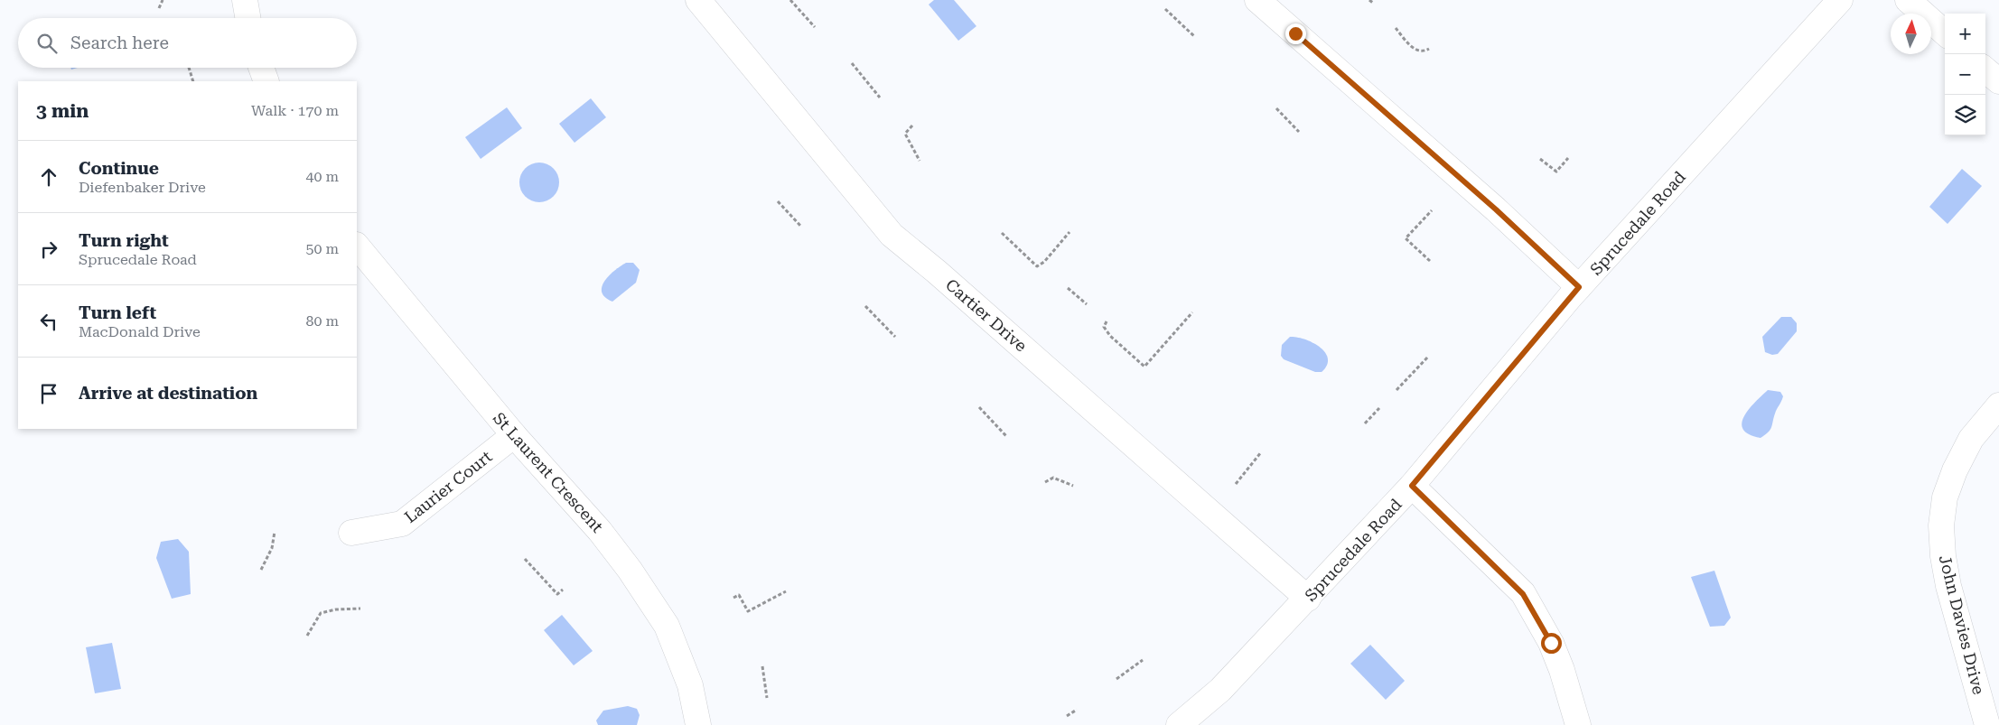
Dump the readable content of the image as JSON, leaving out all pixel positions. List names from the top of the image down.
{
  "streets": {
    "street": [
      "Sprucedale Road",
      "Cartier Drive",
      "St Laurent Crescent",
      "Laurier Court",
      "John Davies Drive"
    ]
  },
  "crossings": [
    ["Sprucedale Road", "Cartier Drive"],
    ["St Laurent Crescent", "Laurier Court"]
  ],
  "north": "top",
  "page": {
    "map_buttons": ["+", "−"],
    "search": "Search here",
    "heading": ["3 min", "Walk · 170 m"],
    "list": [
      ["Continue", "Diefenbaker Drive", "40 m"],
      ["Turn right", "Sprucedale Road", "50 m"],
      ["Turn left", "MacDonald Drive", "80 m"],
      "Arrive at destination"
    ]
  }
}
